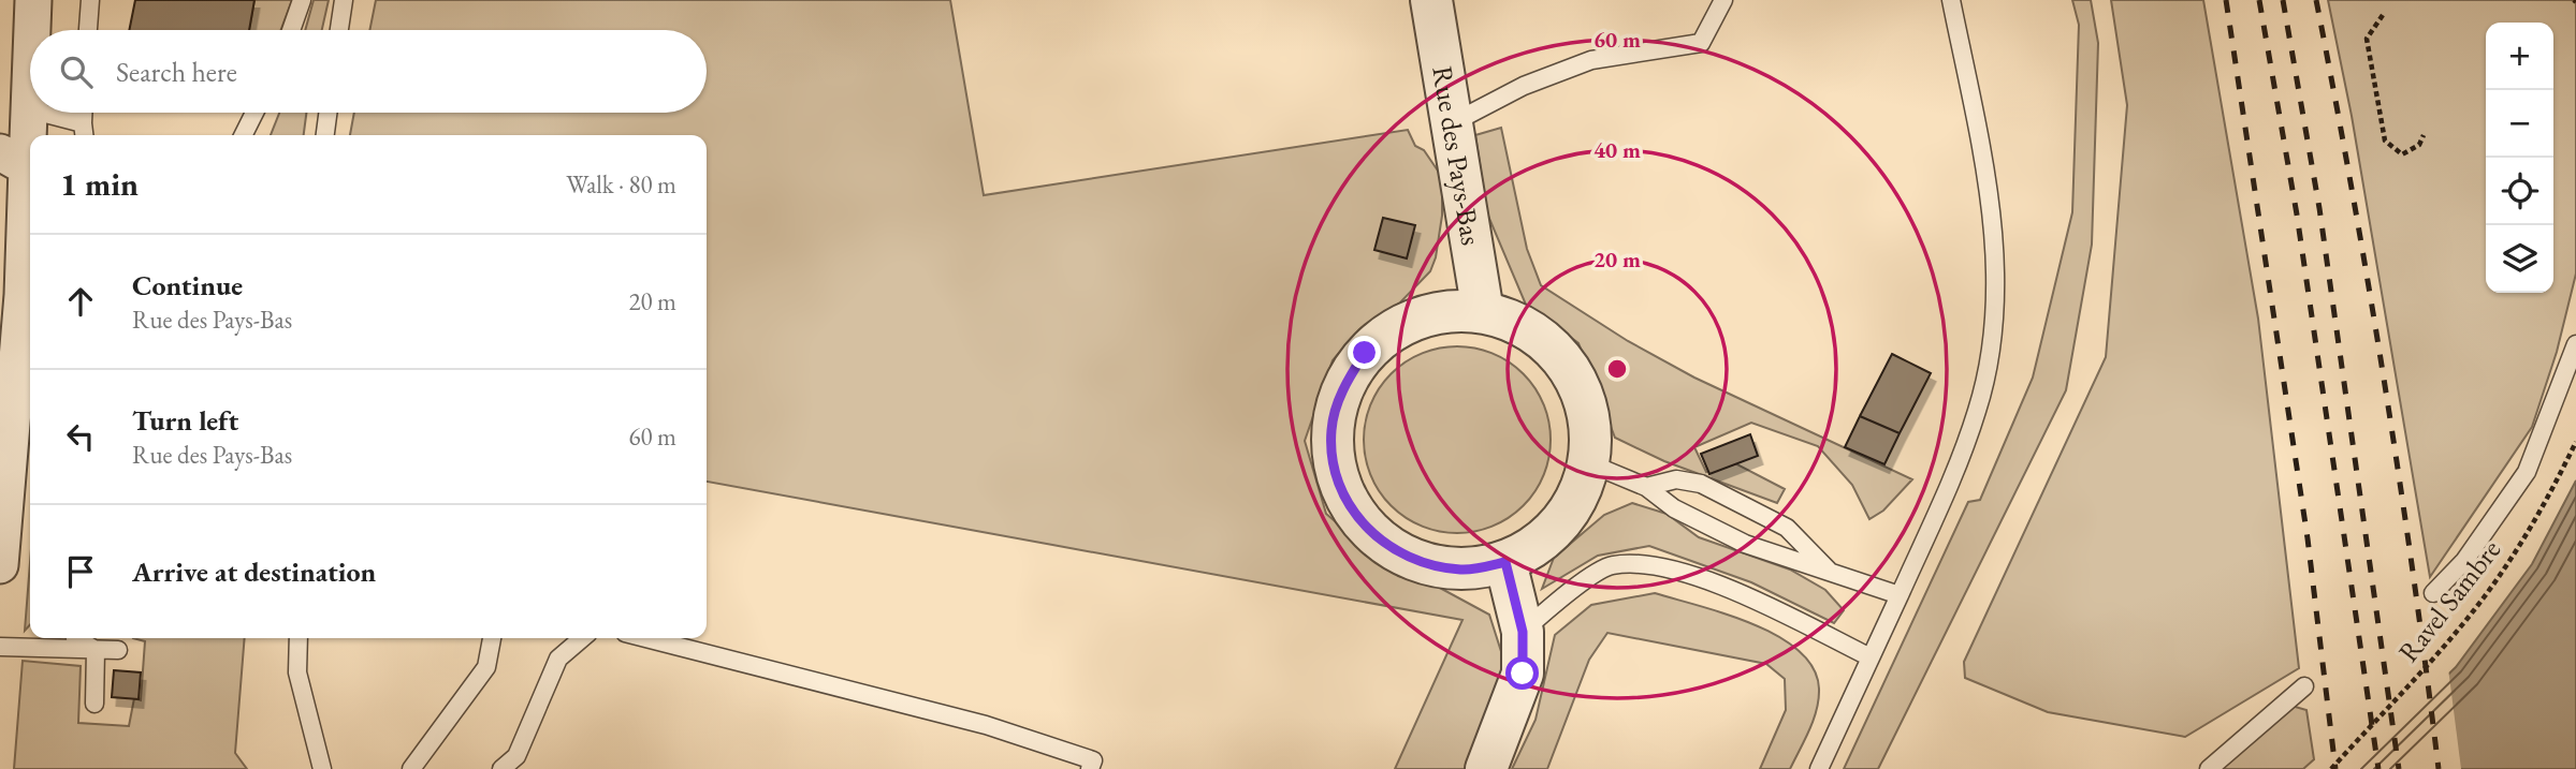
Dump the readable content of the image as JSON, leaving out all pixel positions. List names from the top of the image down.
{
  "streets": {
    "street": ["Rue des Pays-Bas"],
    "path": ["Ravel Sambre"]
  },
  "page": {
    "map_buttons": ["+", "−"],
    "search": "Search here",
    "heading": ["1 min", "Walk · 80 m"],
    "list": [
      ["Continue", "Rue des Pays-Bas", "20 m"],
      ["Turn left", "Rue des Pays-Bas", "60 m"],
      "Arrive at destination"
    ]
  },
  "rings": ["60 m", "40 m", "20 m"]
}
